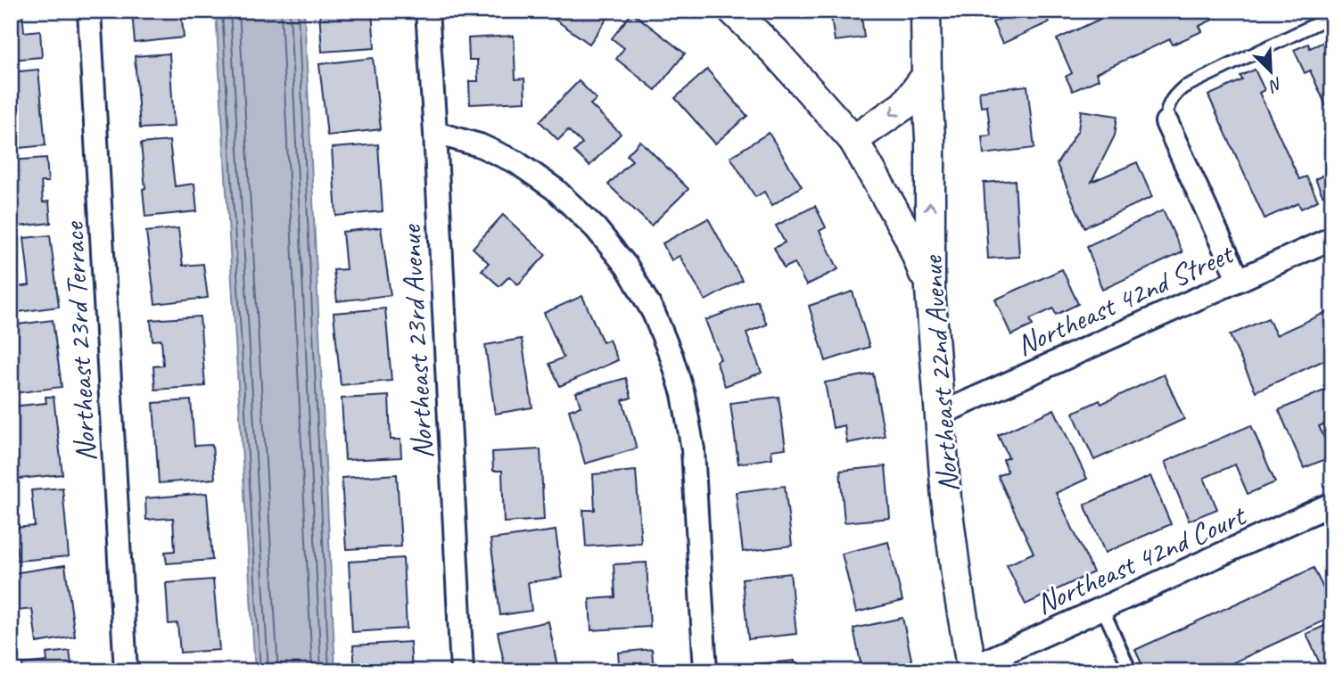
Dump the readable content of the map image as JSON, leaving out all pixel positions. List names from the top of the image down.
{
  "streets": {
    "street": [
      "Northeast 42nd Street",
      "Northeast 23rd Terrace",
      "Northeast 23rd Avenue",
      "Northeast 22nd Avenue",
      "Northeast 42nd Court"
    ]
  },
  "crossings": [
    ["Northeast 42nd Street", "Northeast 22nd Avenue"],
    ["Northeast 22nd Avenue", "Northeast 42nd Court"]
  ],
  "north": "bottom right"
}
